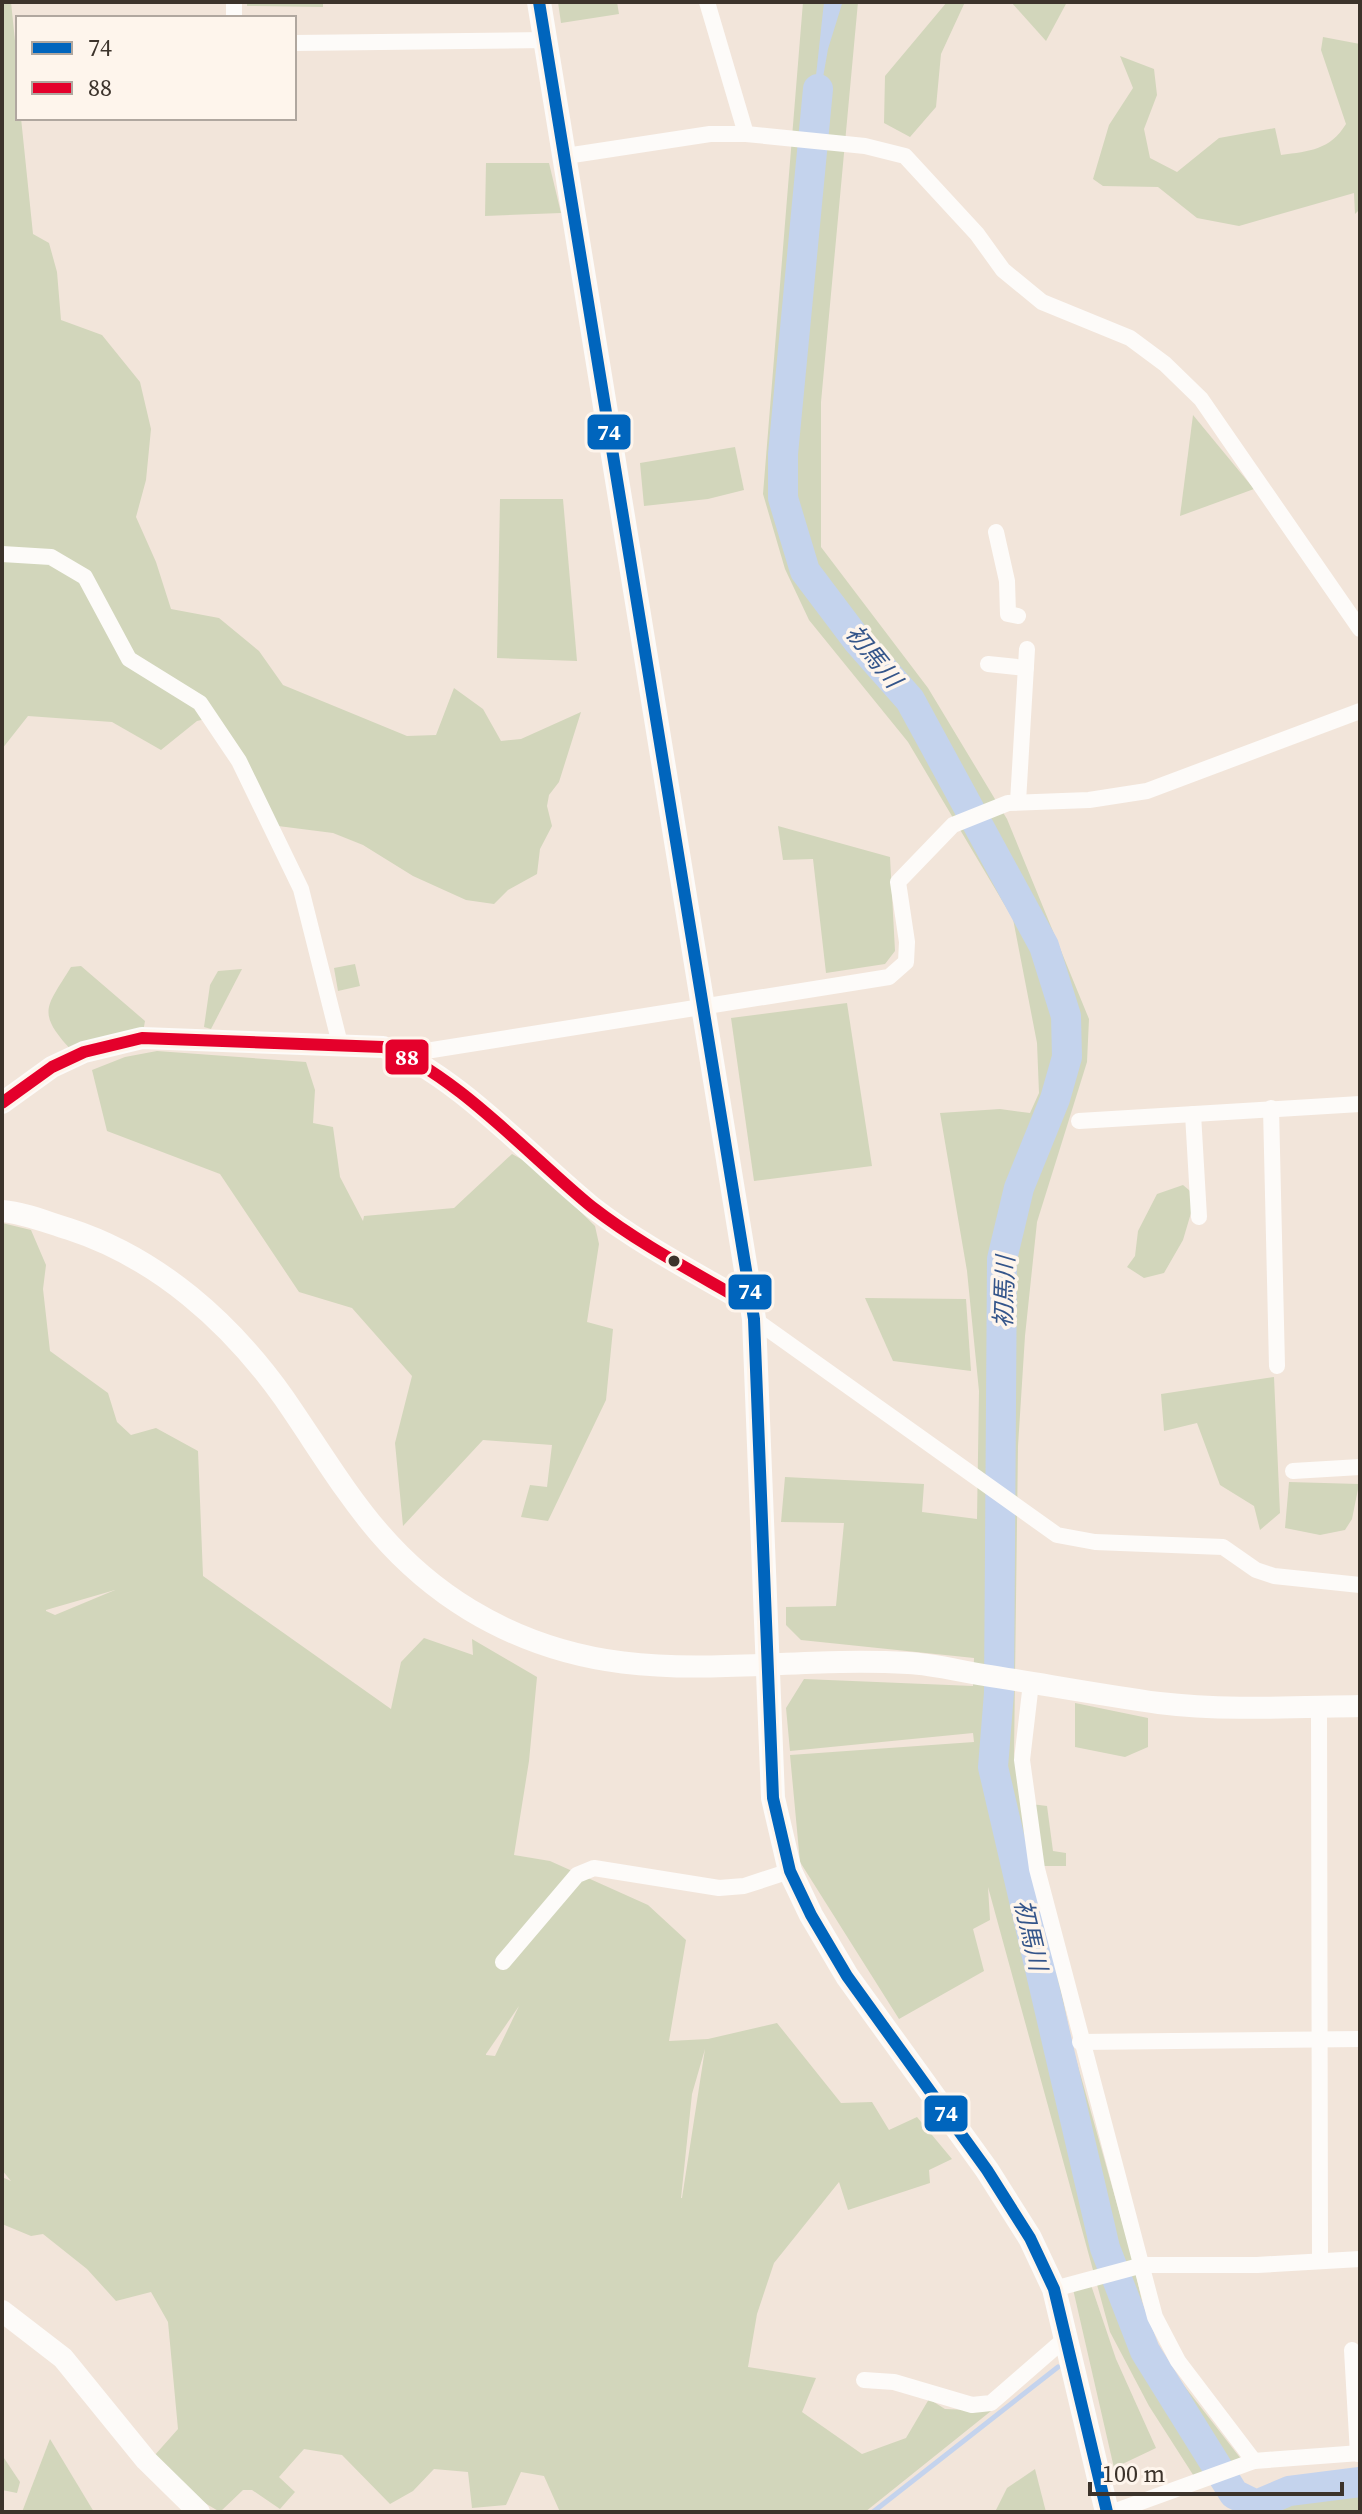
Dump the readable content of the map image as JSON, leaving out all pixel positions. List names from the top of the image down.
{
  "water": ["初馬川"],
  "lines": ["transit line 74", "transit line 88"],
  "legend": ["74", "88"],
  "scale_bar": "100 m"
}
